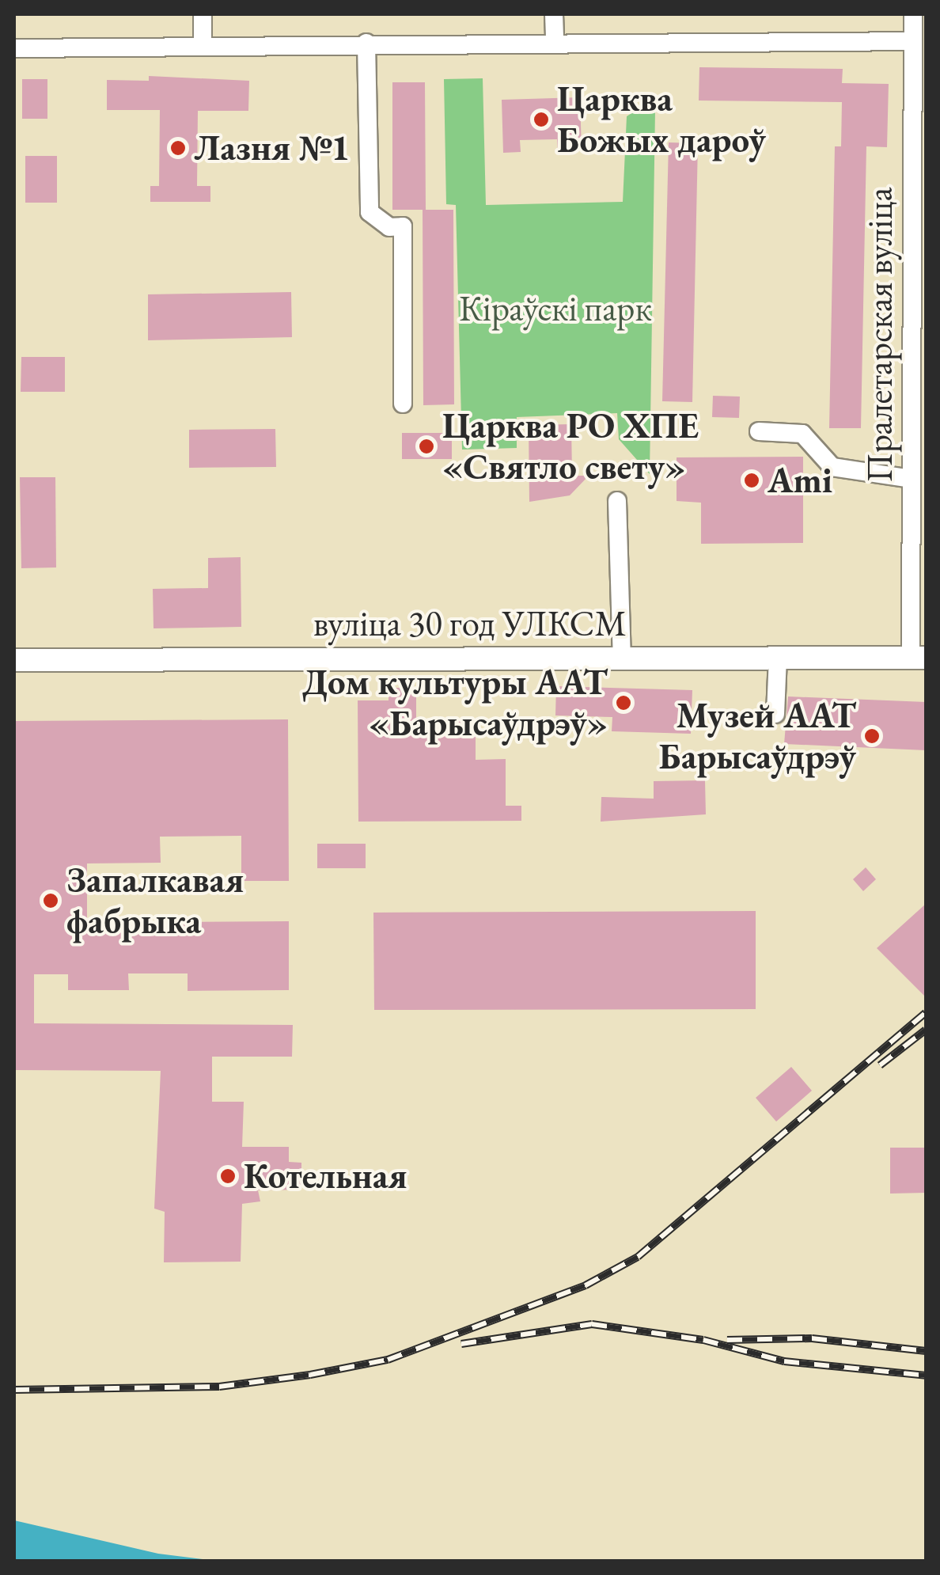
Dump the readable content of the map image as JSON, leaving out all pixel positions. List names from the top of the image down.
{
  "streets": {
    "main road": ["вуліца 30 год УЛКСМ"],
    "street": ["Пралетарская вуліца"]
  },
  "crossings": [
    ["Пралетарская вуліца", "вуліца 30 год УЛКСМ"]
  ],
  "parks": ["Кіраўскі парк"],
  "places": [
    "Царква Божых дароў",
    "Лазня №1",
    "Царква РО ХПЕ «Святло свету»",
    "Ami",
    "Дом культуры ААТ «Барысаўдрэў»",
    "Музей ААТ Барысаўдрэў",
    "Запалкавая фабрыка",
    "Котельная"
  ]
}
